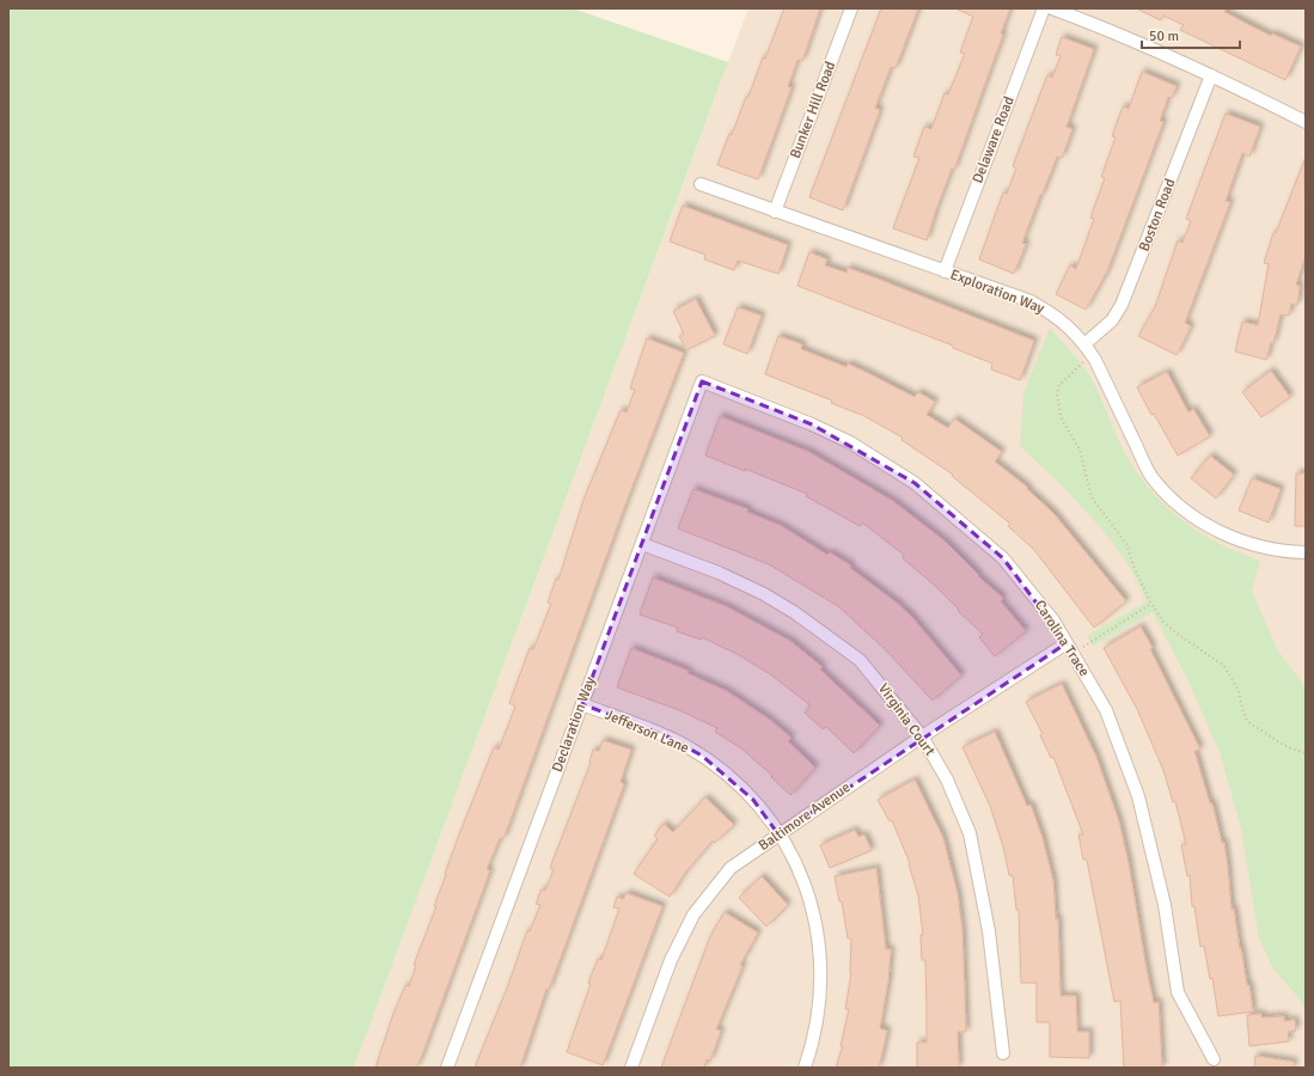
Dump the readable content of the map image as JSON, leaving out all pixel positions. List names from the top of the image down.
{
  "streets": {
    "street": [
      "Bunker Hill Road",
      "Delaware Road",
      "Boston Road",
      "Exploration Way",
      "Carolina Trace",
      "Virginia Court",
      "Declaration Way",
      "Jefferson Lane",
      "Baltimore Avenue"
    ]
  },
  "crossings": [
    ["Bunker Hill Road", "Exploration Way"],
    ["Delaware Road", "Exploration Way"],
    ["Boston Road", "Exploration Way"],
    ["Carolina Trace", "Declaration Way"],
    ["Carolina Trace", "Baltimore Avenue"],
    ["Virginia Court", "Declaration Way"],
    ["Virginia Court", "Baltimore Avenue"],
    ["Declaration Way", "Jefferson Lane"],
    ["Jefferson Lane", "Baltimore Avenue"]
  ],
  "scale_bar": "50 m"
}
